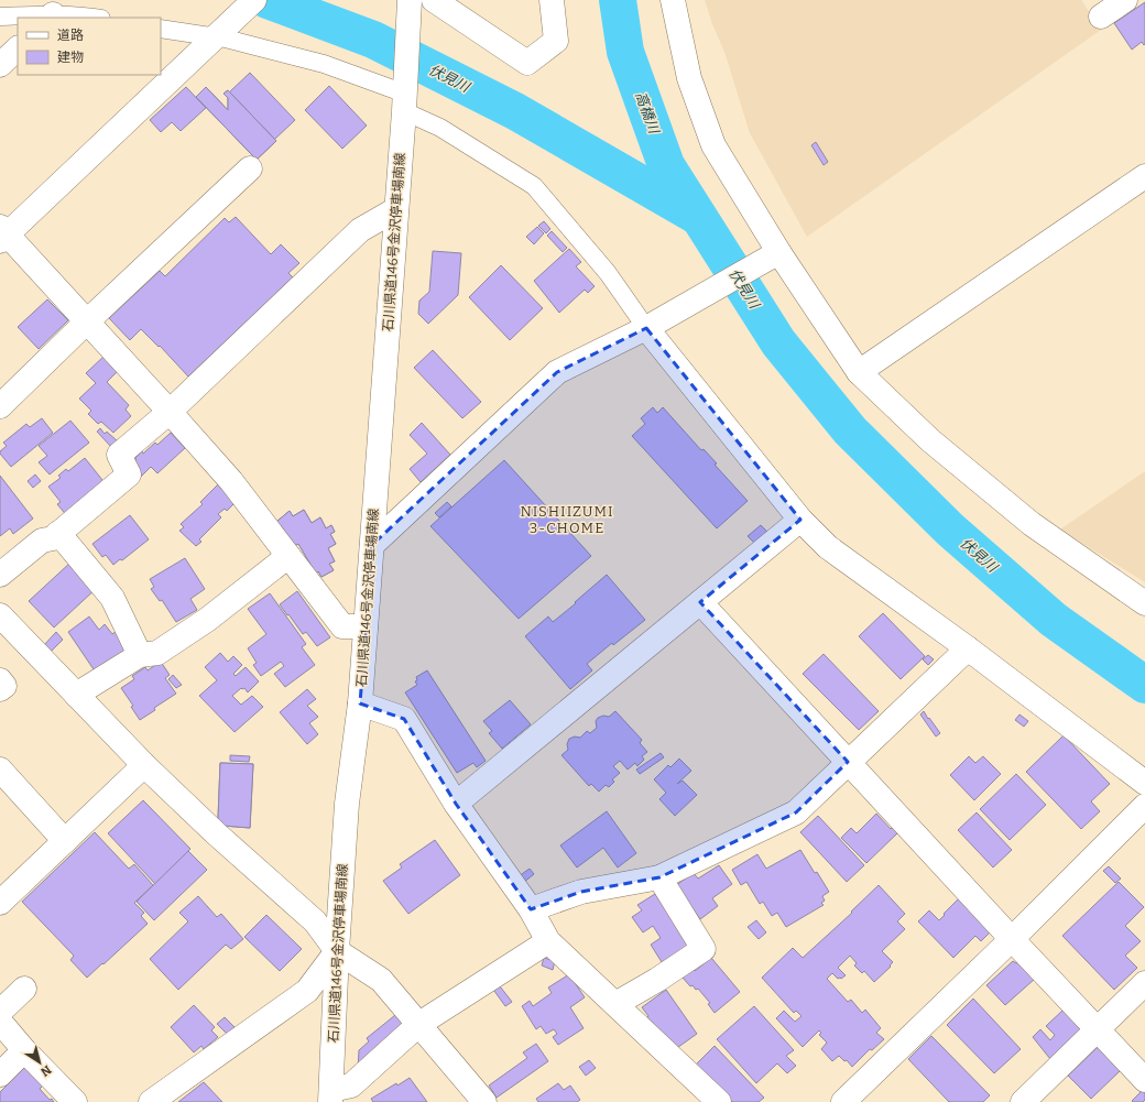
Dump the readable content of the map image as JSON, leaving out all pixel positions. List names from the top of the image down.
{
  "streets": {
    "street": ["石川県道146号金沢停車場南線"]
  },
  "districts": ["NISHIIZUMI 3-CHOME"],
  "water": ["伏見川", "高橋川"],
  "legend": ["道路", "建物"],
  "north": "bottom right"
}
